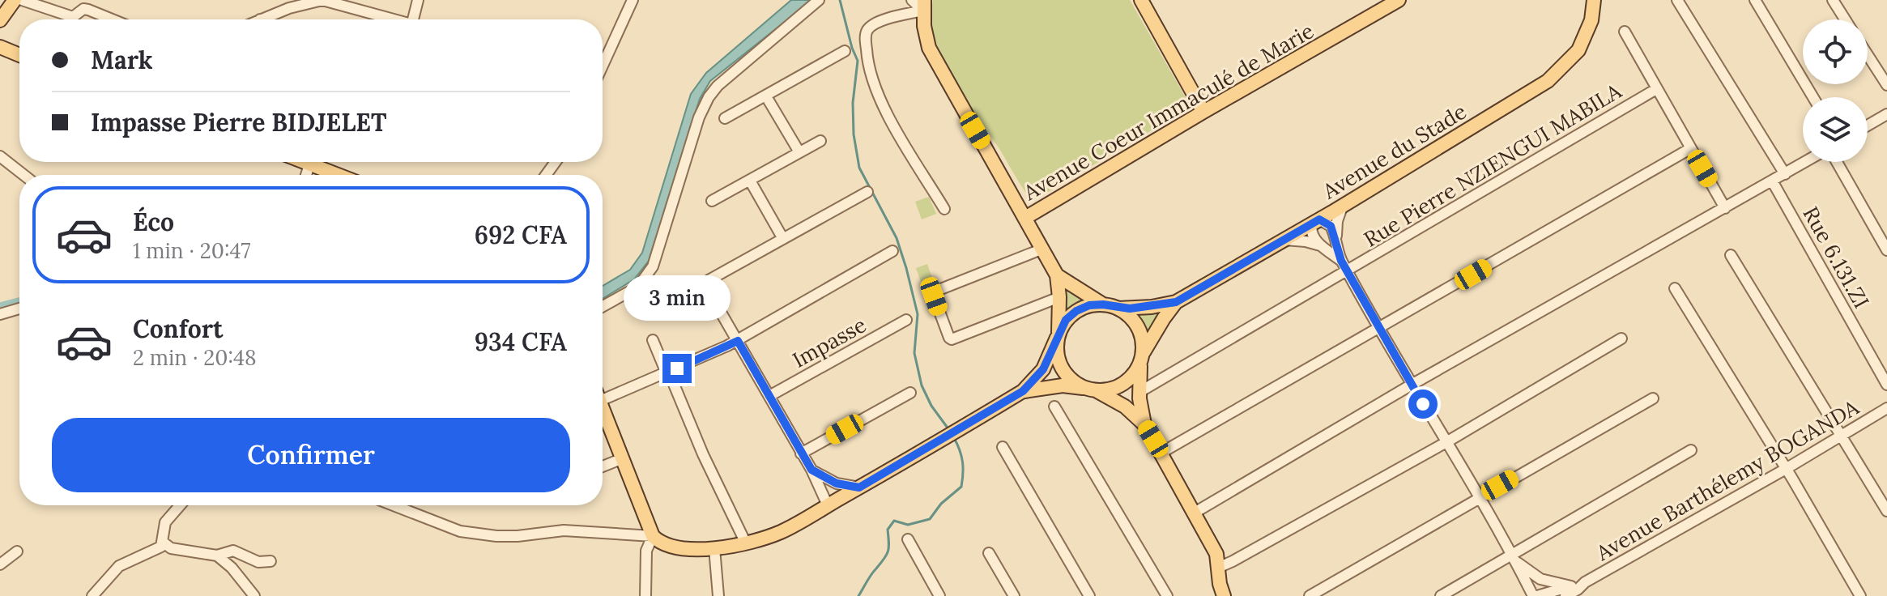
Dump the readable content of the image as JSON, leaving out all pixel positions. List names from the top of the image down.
{
  "streets": {
    "main road": ["Avenue Coeur Immaculé de Marie", "Avenue du Stade"],
    "street": [
      "Rue Pierre NZIENGUI MABILA",
      "Rue 6.131.ZI",
      "Impasse",
      "Avenue Barthélemy BOGANDA"
    ]
  },
  "page": {
    "banner": ["Mark", "Impasse Pierre BIDJELET"],
    "list": [
      {
        "name": "Éco",
        "note": "1 min · 20:47",
        "value": "692 CFA"
      },
      {
        "name": "Confort",
        "note": "2 min · 20:48",
        "value": "934 CFA"
      }
    ],
    "bubble": "3 min",
    "buttons": "Confirmer"
  }
}
